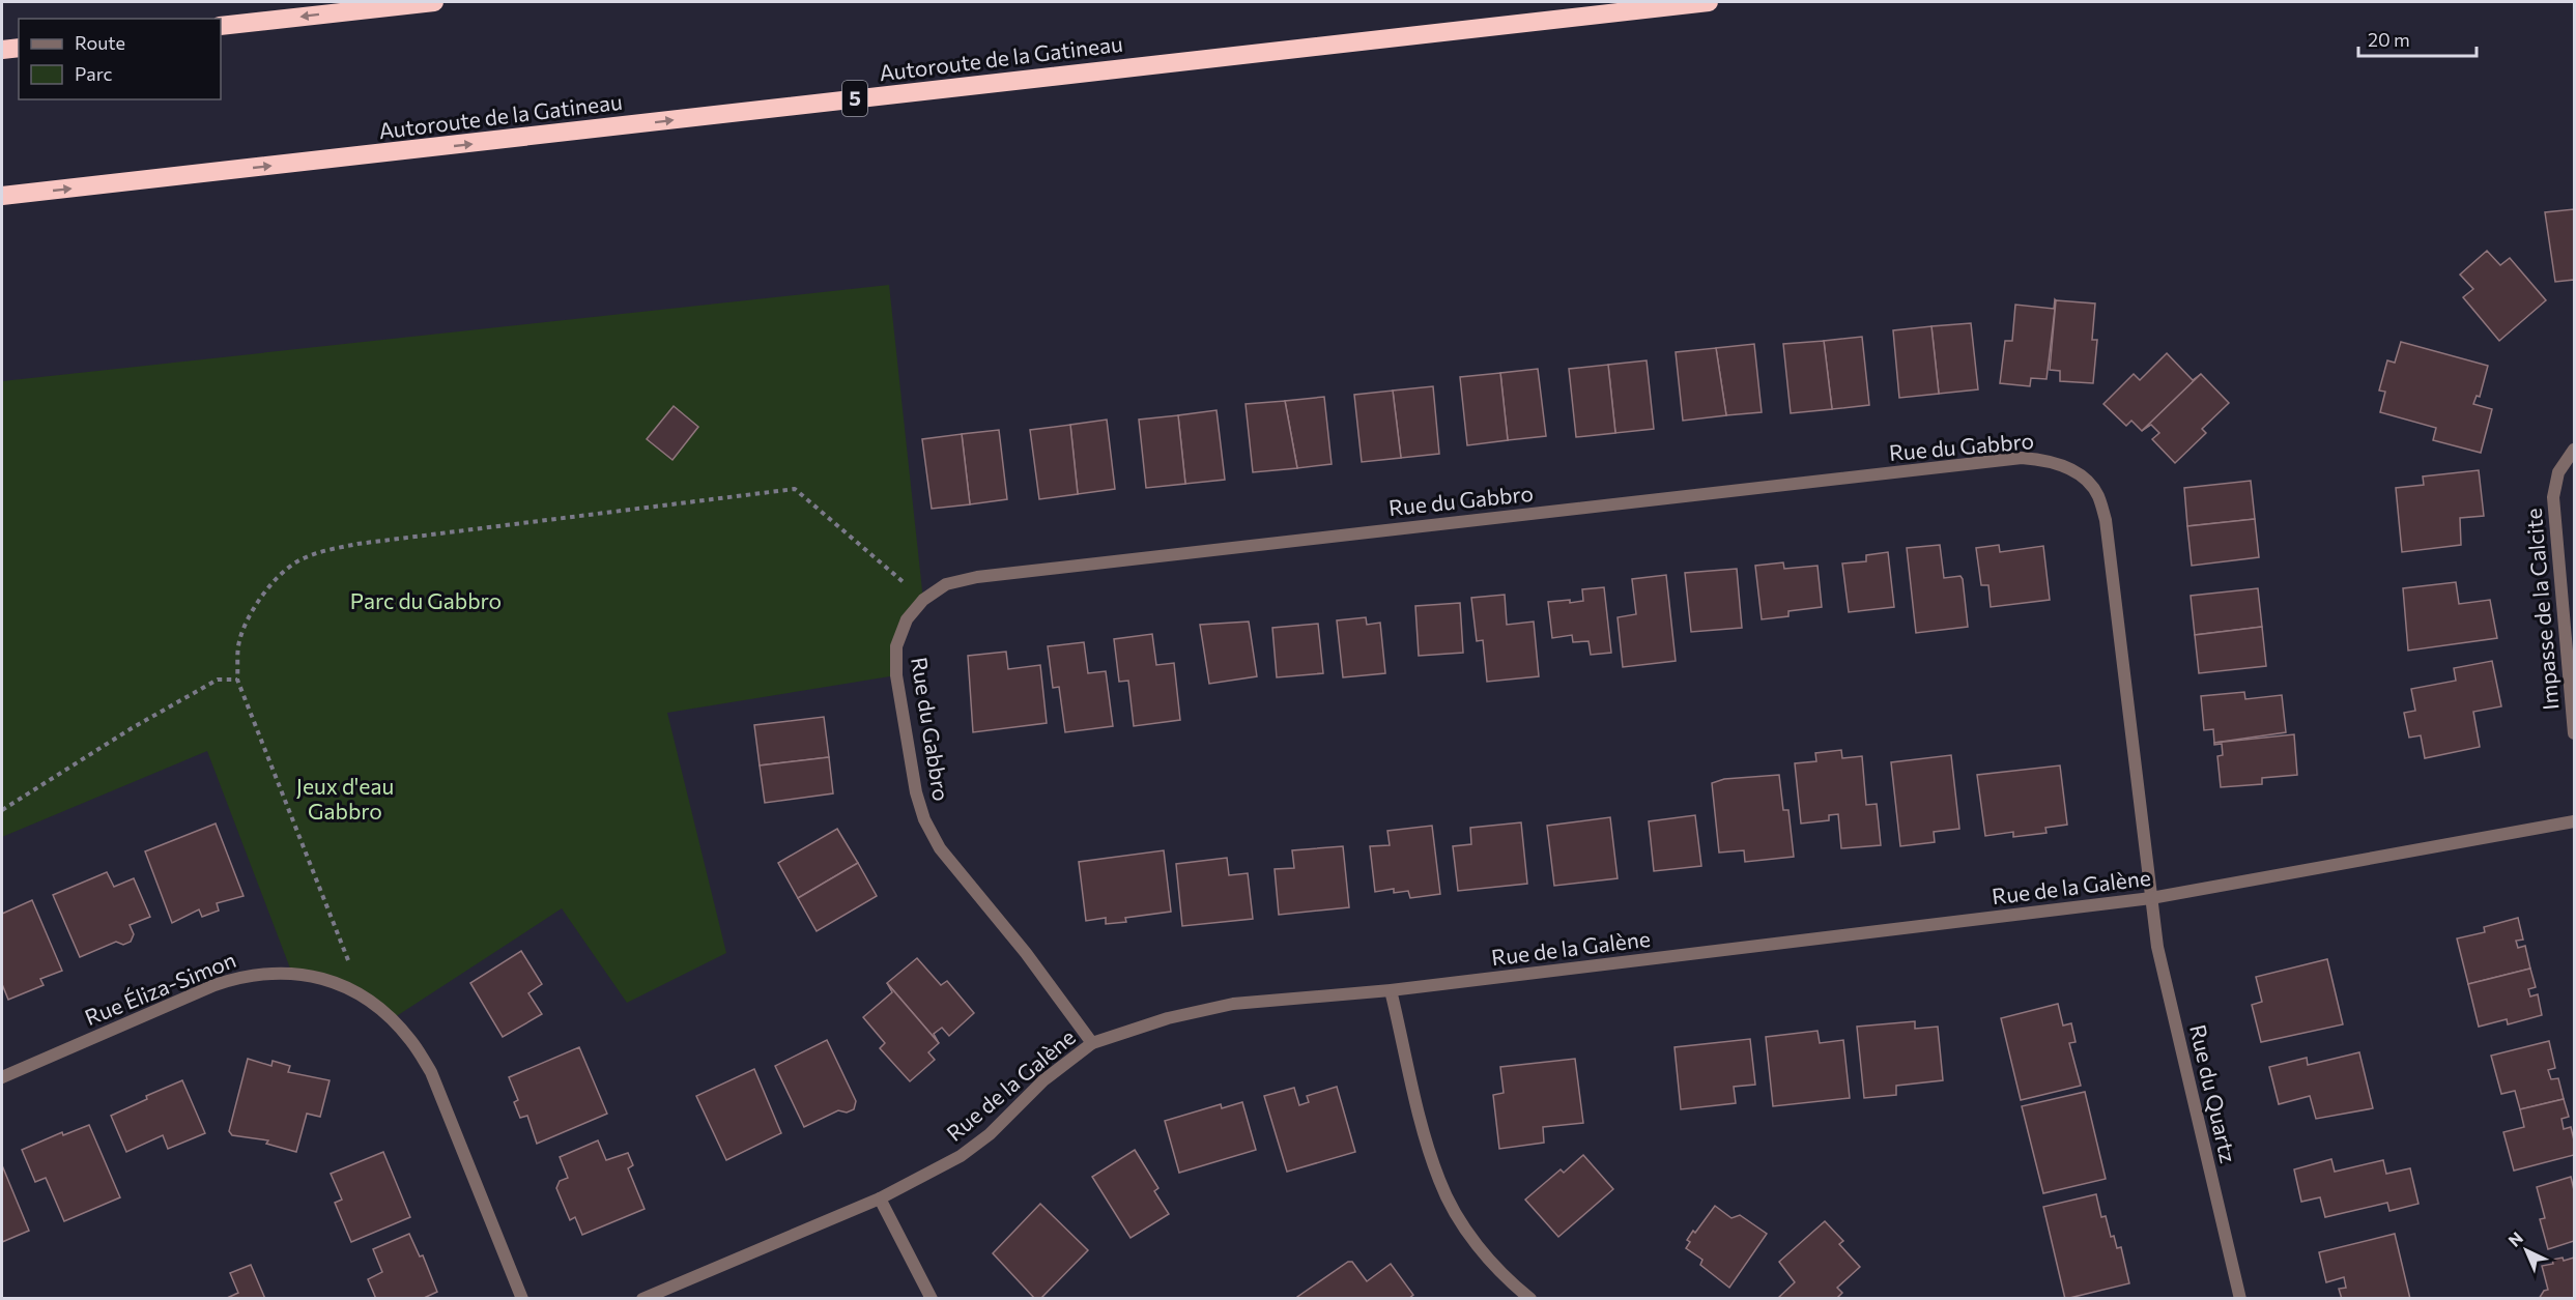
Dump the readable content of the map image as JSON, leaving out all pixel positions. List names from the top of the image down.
{
  "streets": {
    "highway": ["Autoroute de la Gatineau", "5"],
    "street": [
      "Rue du Gabbro",
      "Impasse de la Calcite",
      "Rue de la Galène",
      "Rue Éliza-Simon",
      "Rue du Quartz"
    ]
  },
  "crossings": [
    ["Rue du Gabbro", "Rue de la Galène"],
    ["Rue du Gabbro", "Rue du Quartz"],
    ["Rue de la Galène", "Rue du Quartz"]
  ],
  "one_way": ["Autoroute de la Gatineau"],
  "parks": ["Parc du Gabbro", "Jeux d'eau Gabbro"],
  "legend": ["Route", "Parc"],
  "scale_bar": "20 m",
  "north": "top left"
}
